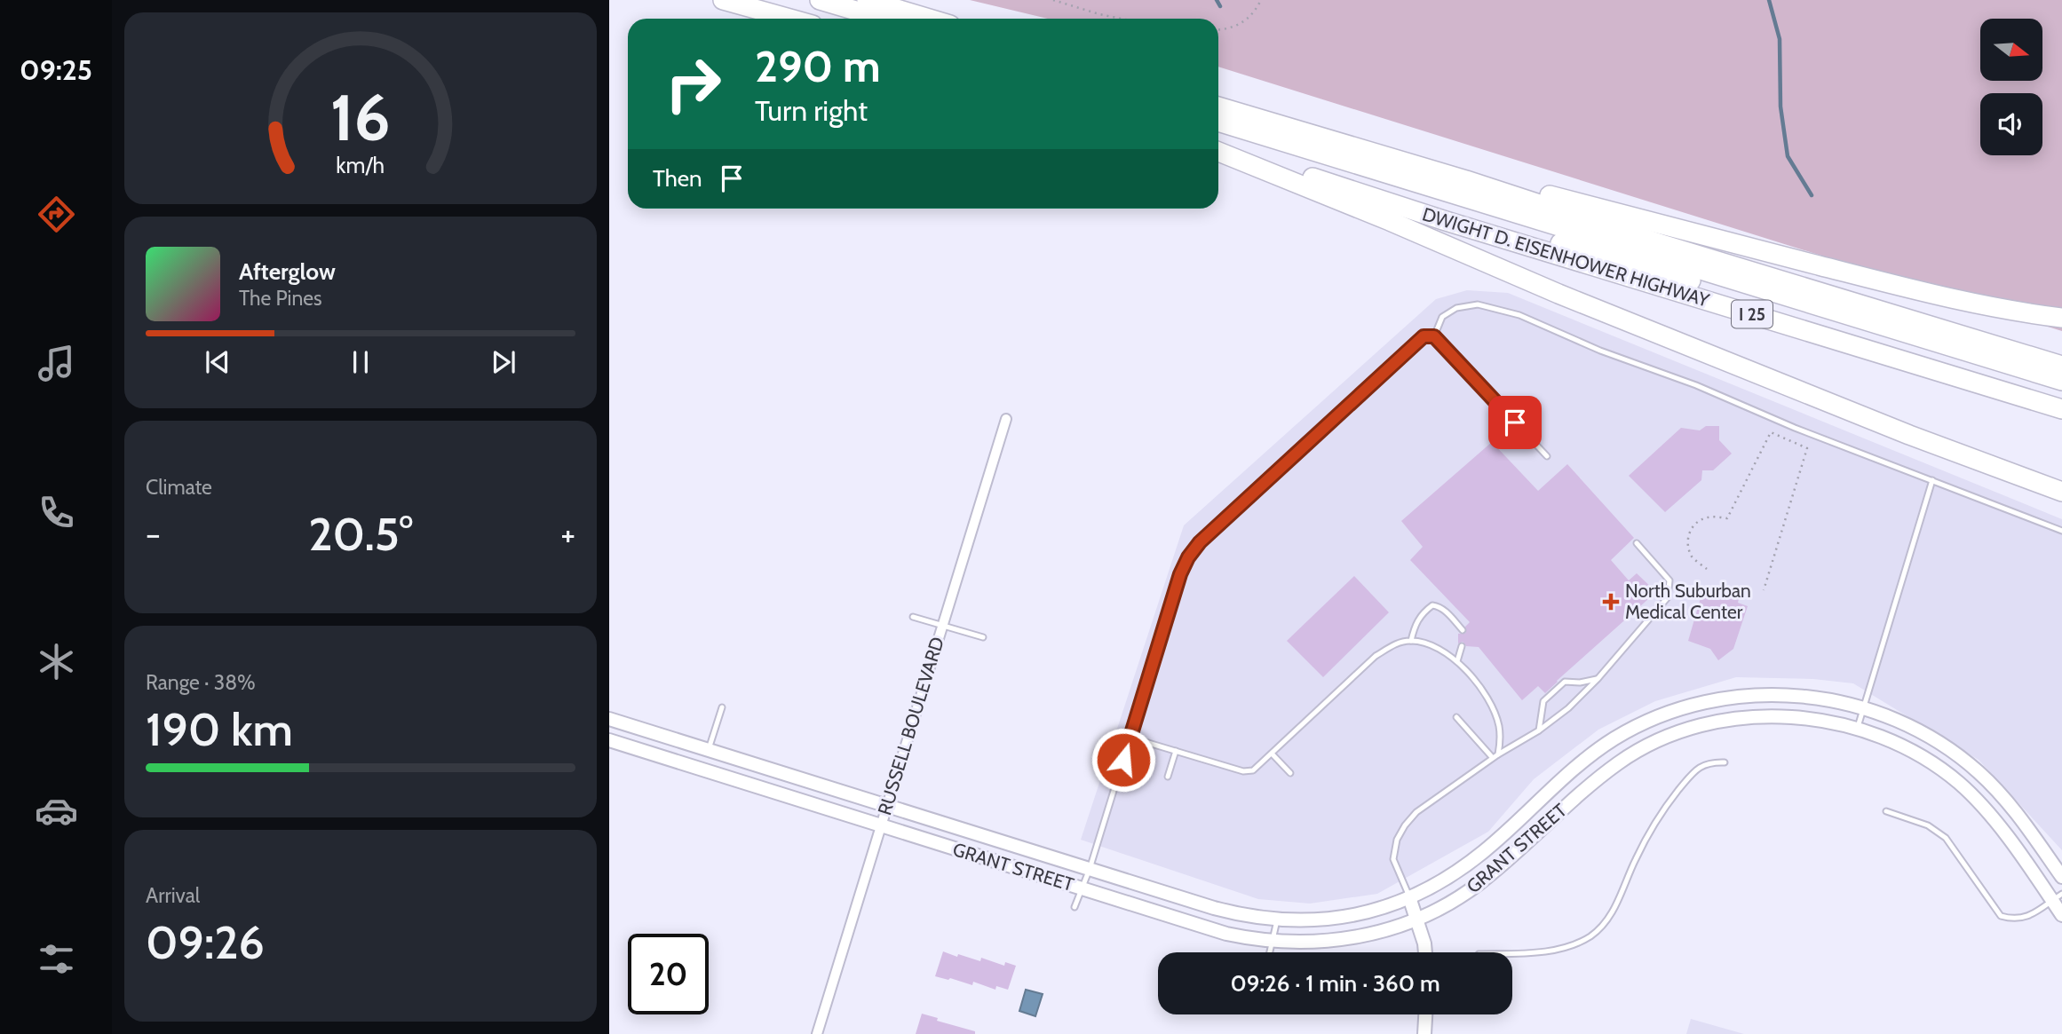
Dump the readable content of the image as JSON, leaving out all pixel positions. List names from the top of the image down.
{
  "streets": {
    "highway": ["DWIGHT D. EISENHOWER HIGHWAY", "I 25"],
    "street": ["RUSSELL BOULEVARD", "GRANT STREET"]
  },
  "crossings": [
    ["RUSSELL BOULEVARD", "GRANT STREET"]
  ],
  "places": {
    "health": ["North Suburban Medical Center"]
  },
  "north": "right",
  "page": {
    "tabs": "09:25",
    "turn": ["290 m", "Turn right"],
    "then": "Then",
    "song": ["Afterglow", "The Pines"],
    "tile": [
      "Climate",
      ["Range · 38%", "190 km"],
      ["Arrival", "09:26"]
    ],
    "heat": ["−", "20.5°", "+"],
    "limit": "20",
    "trip": "09:26 · 1 min · 360 m",
    "gauge": ["16", "km/h"]
  }
}
